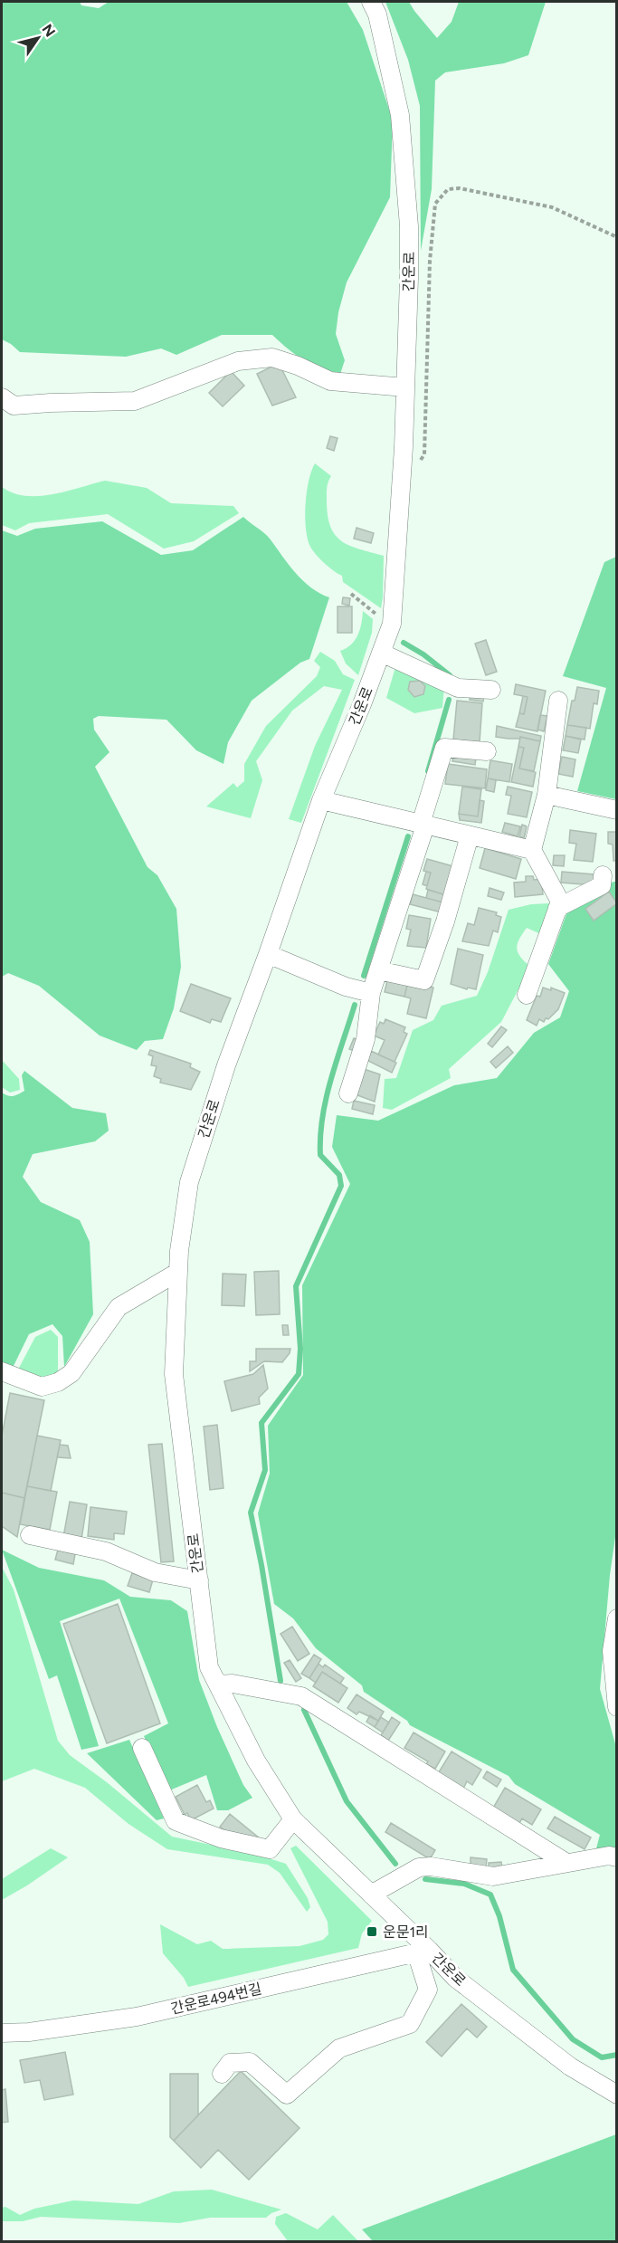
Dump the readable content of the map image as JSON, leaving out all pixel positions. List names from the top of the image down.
{
  "streets": {
    "street": ["간운로", "간운로494번길"]
  },
  "crossings": [
    ["간운로", "간운로494번길"]
  ],
  "places": {
    "transit": ["운문1리"]
  },
  "north": "top right"
}
